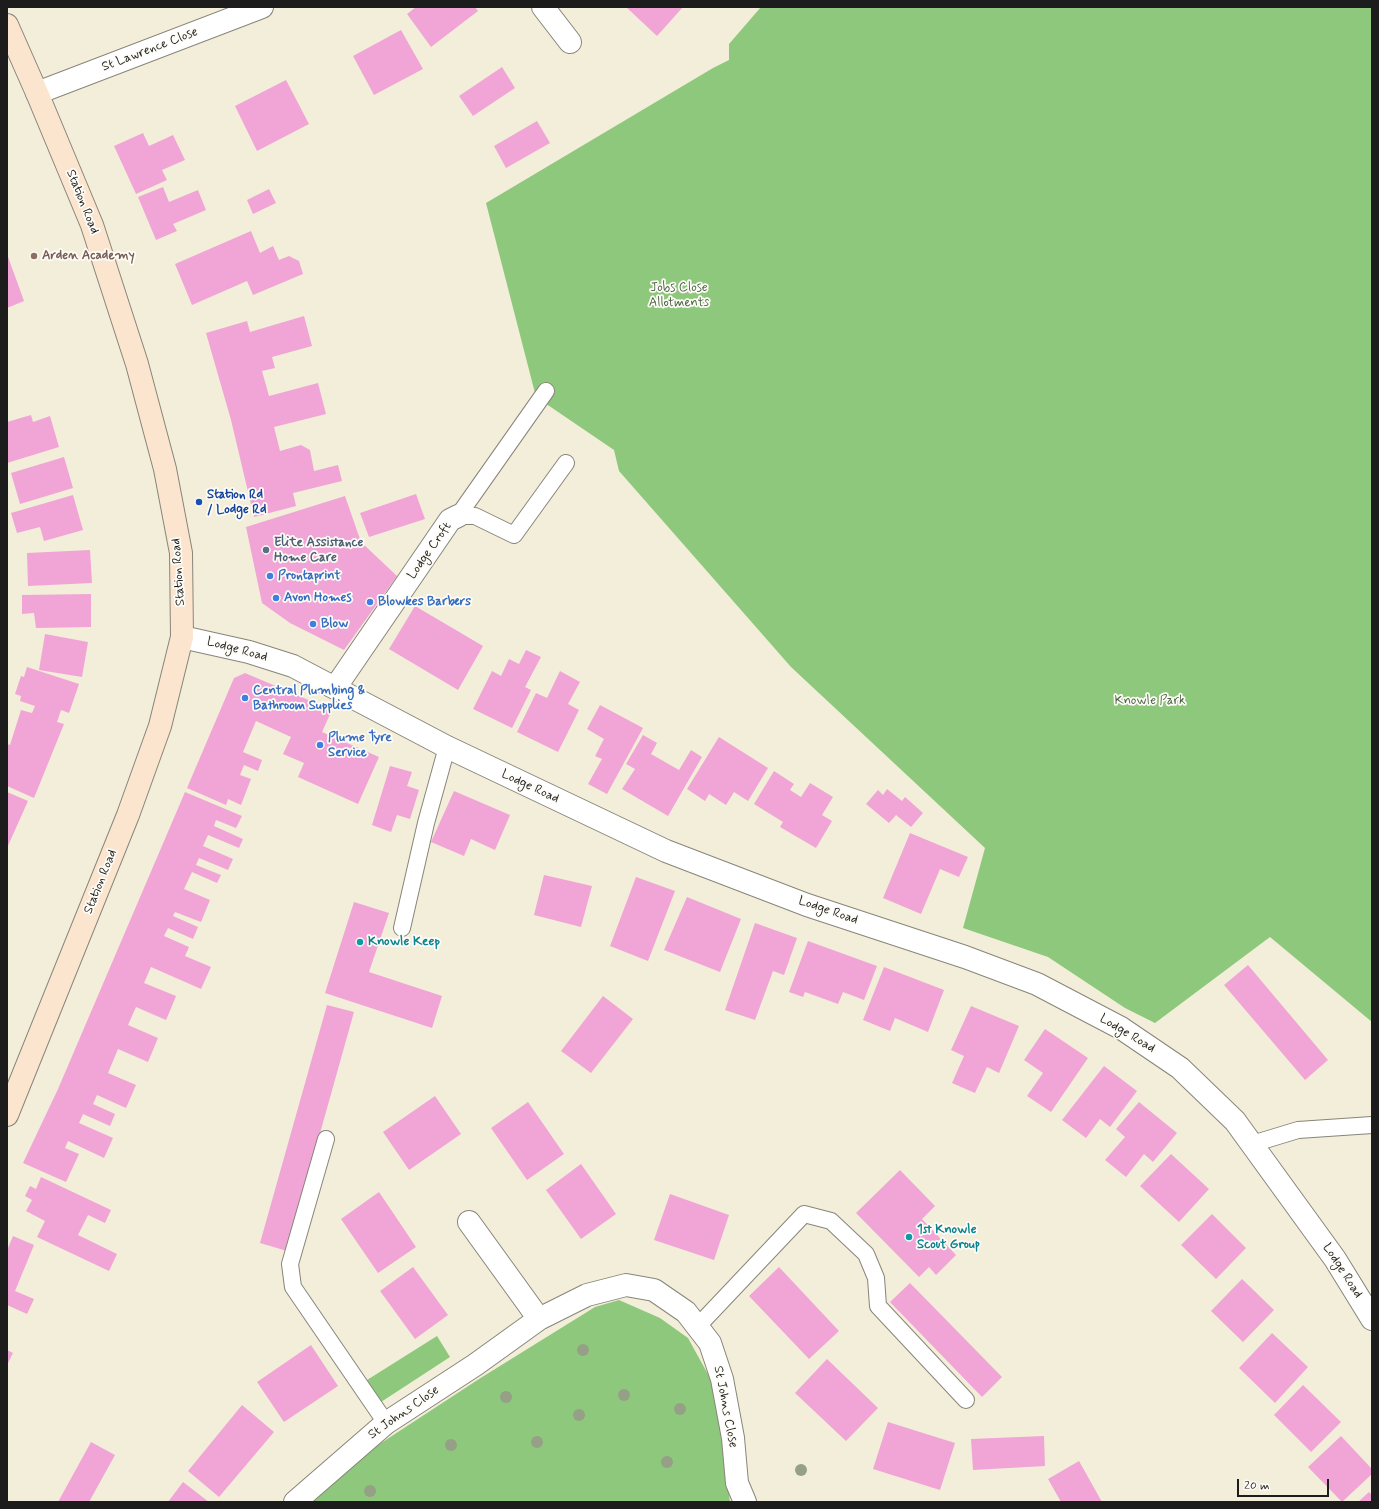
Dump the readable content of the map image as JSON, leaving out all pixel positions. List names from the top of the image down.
{
  "streets": {
    "main road": ["Station Road"],
    "street": [
      "St Lawrence Close",
      "Lodge Croft",
      "Lodge Road",
      "St Johns Close"
    ]
  },
  "crossings": [
    ["St Lawrence Close", "Station Road"],
    ["Station Road", "Lodge Road"],
    ["Lodge Croft", "Lodge Road"]
  ],
  "parks": ["Jobs Close Allotments", "Knowle Park"],
  "places": [
    "Arden Academy",
    "Station Rd / Lodge Rd",
    "Elite Assistance Home Care",
    "Prontaprint",
    "Avon Homes",
    "Blowkes Barbers",
    "Blow",
    "Central Plumbing & Bathroom Supplies",
    "Plume Tyre Service",
    "Knowle Keep",
    "1st Knowle Scout Group"
  ],
  "scale_bar": "20 m"
}
